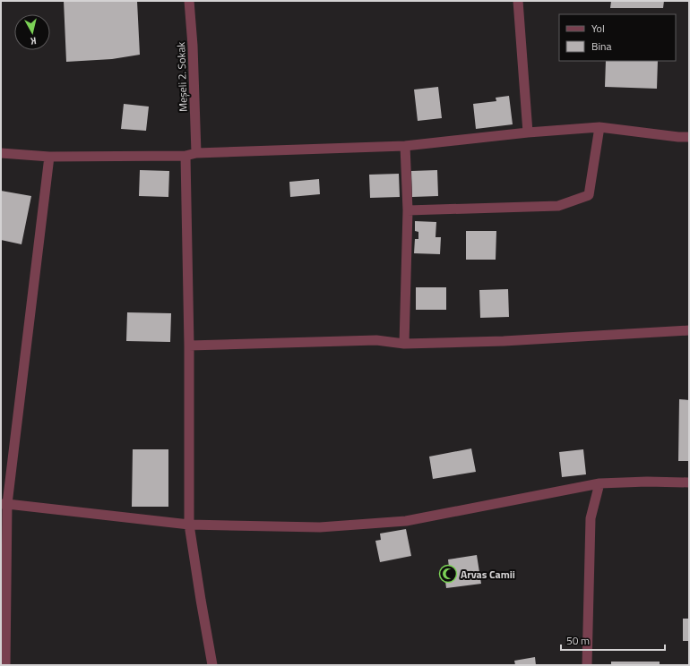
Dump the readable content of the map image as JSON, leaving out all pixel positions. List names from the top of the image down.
{
  "streets": {
    "street": ["Meşeli 2. Sokak"]
  },
  "places": {
    "mosque": ["Arvas Camii"]
  },
  "legend": ["Yol", "Bina"],
  "scale_bar": "50 m",
  "north": "bottom"
}
